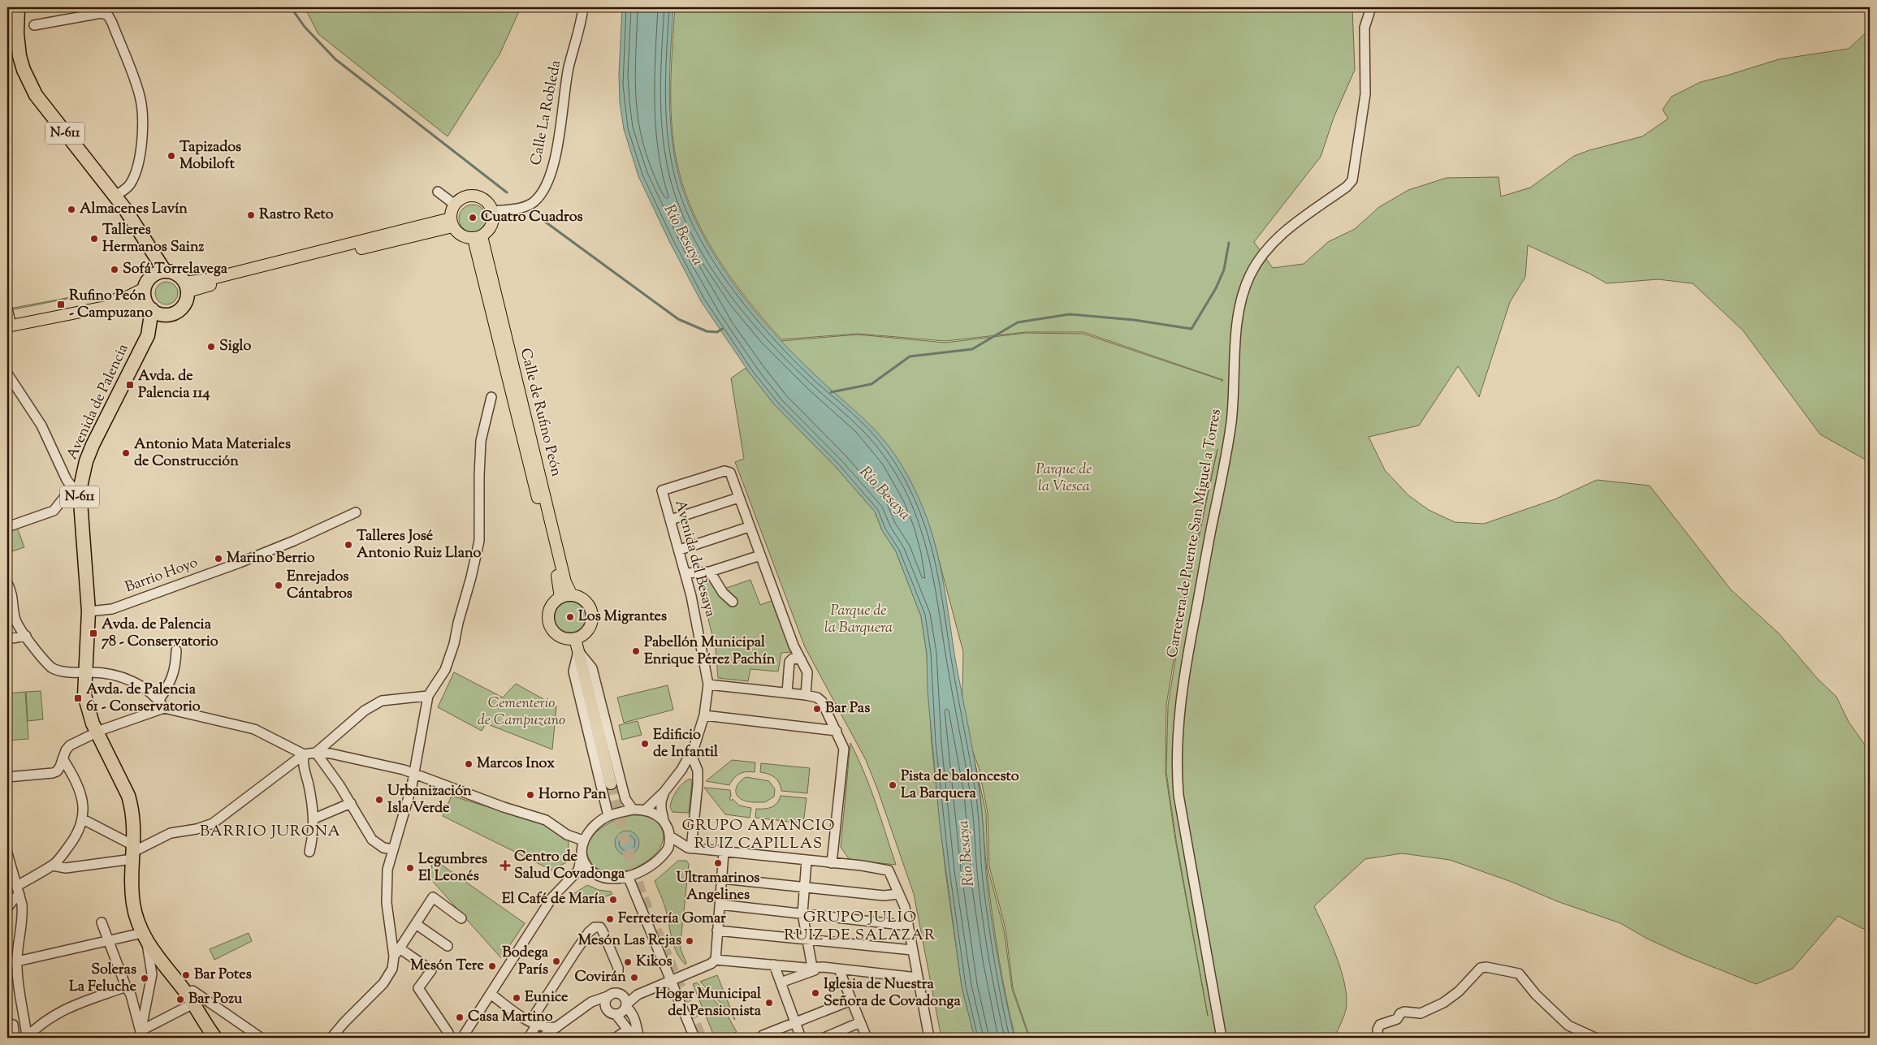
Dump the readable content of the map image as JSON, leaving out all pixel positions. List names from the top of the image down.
{
  "streets": {
    "highway": ["N-611", "Avenida de Palencia"],
    "main road": ["Calle de Rufino Peón"],
    "street": [
      "Calle La Robleda",
      "Carretera de Puente San Miguel a Torres",
      "Avenida del Besaya",
      "Barrio Hoyo"
    ]
  },
  "crossings": [
    ["Calle La Robleda", "Calle de Rufino Peón"],
    ["N-611", "Avenida de Palencia"],
    ["Avenida de Palencia", "Barrio Hoyo"]
  ],
  "districts": ["GRUPO AMANCIO RUIZ CAPILLAS", "BARRIO JURONA", "GRUPO JULIO RUIZ DE SALAZAR"],
  "water": ["Río Besaya"],
  "parks": ["Parque de la Viesca", "Parque de la Barquera", "Cementerio de Campuzano"],
  "places": {
    "other": [
      "Tapizados Mobiloft",
      "Almacenes Lavín",
      "Rastro Reto",
      "Cuatro Cuadros",
      "Talleres Hermanos Sainz",
      "Sofá Torrelavega",
      "Siglo",
      "Antonio Mata Materiales de Construcción",
      "Talleres José Antonio Ruiz Llano",
      "Marino Berrio",
      "Enrejados Cántabros",
      "Los Migrantes",
      "Pabellón Municipal Enrique Pérez Pachín",
      "Bar Pas",
      "Edificio de Infantil",
      "Marcos Inox",
      "Pista de baloncesto La Barquera",
      "Horno Pan",
      "Urbanización Isla Verde",
      "Ultramarinos Angelines",
      "Legumbres El Leonés",
      "El Café de María",
      "Ferretería Gomar",
      "Mesón Las Rejas",
      "Bodega París",
      "Kikos",
      "Mesón Tere",
      "Bar Potes",
      "Covirán",
      "Soleras La Feluche",
      "Iglesia de Nuestra Señora de Covadonga",
      "Eunice",
      "Bar Pozu",
      "Hogar Municipal del Pensionista",
      "Casa Martino"
    ],
    "transit": [
      "Rufino Peón - Campuzano",
      "Avda. de Palencia 114",
      "Avda. de Palencia 78 - Conservatorio",
      "Avda. de Palencia 61 - Conservatorio"
    ],
    "health": ["Centro de Salud Covadonga"]
  }
}
